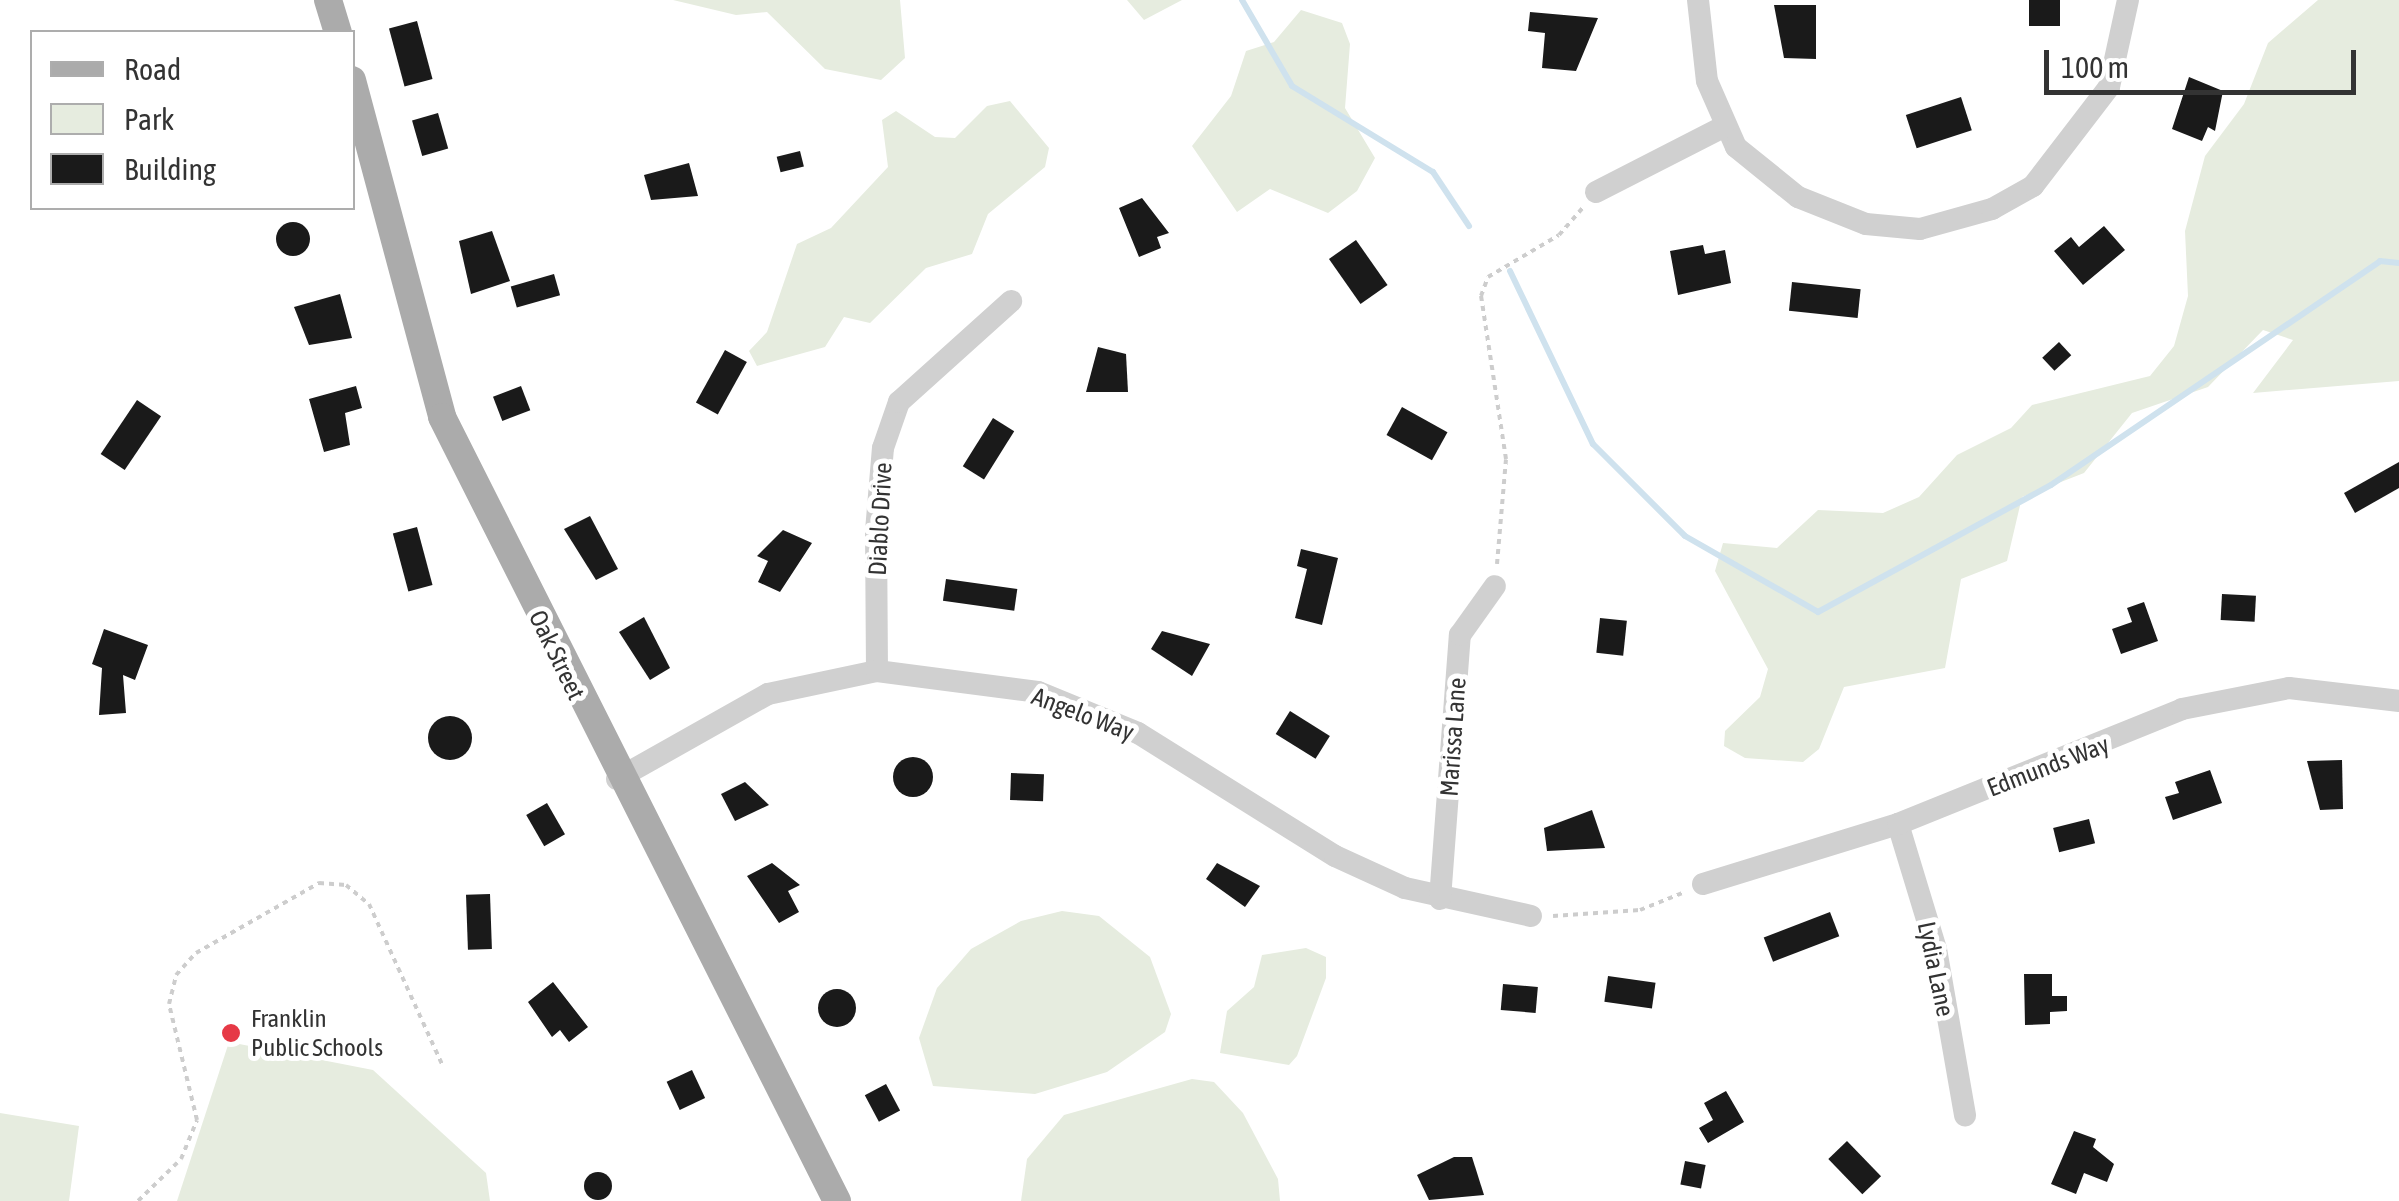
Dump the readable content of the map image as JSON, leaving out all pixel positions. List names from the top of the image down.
{
  "streets": {
    "main road": ["Oak Street"],
    "street": [
      "Diablo Drive",
      "Angelo Way",
      "Marissa Lane",
      "Edmunds Way",
      "Lydia Lane"
    ]
  },
  "crossings": [
    ["Diablo Drive", "Angelo Way"],
    ["Oak Street", "Angelo Way"],
    ["Angelo Way", "Marissa Lane"],
    ["Edmunds Way", "Lydia Lane"]
  ],
  "places": ["Franklin Public Schools"],
  "legend": ["Road", "Park", "Building"],
  "scale_bar": "100 m"
}
